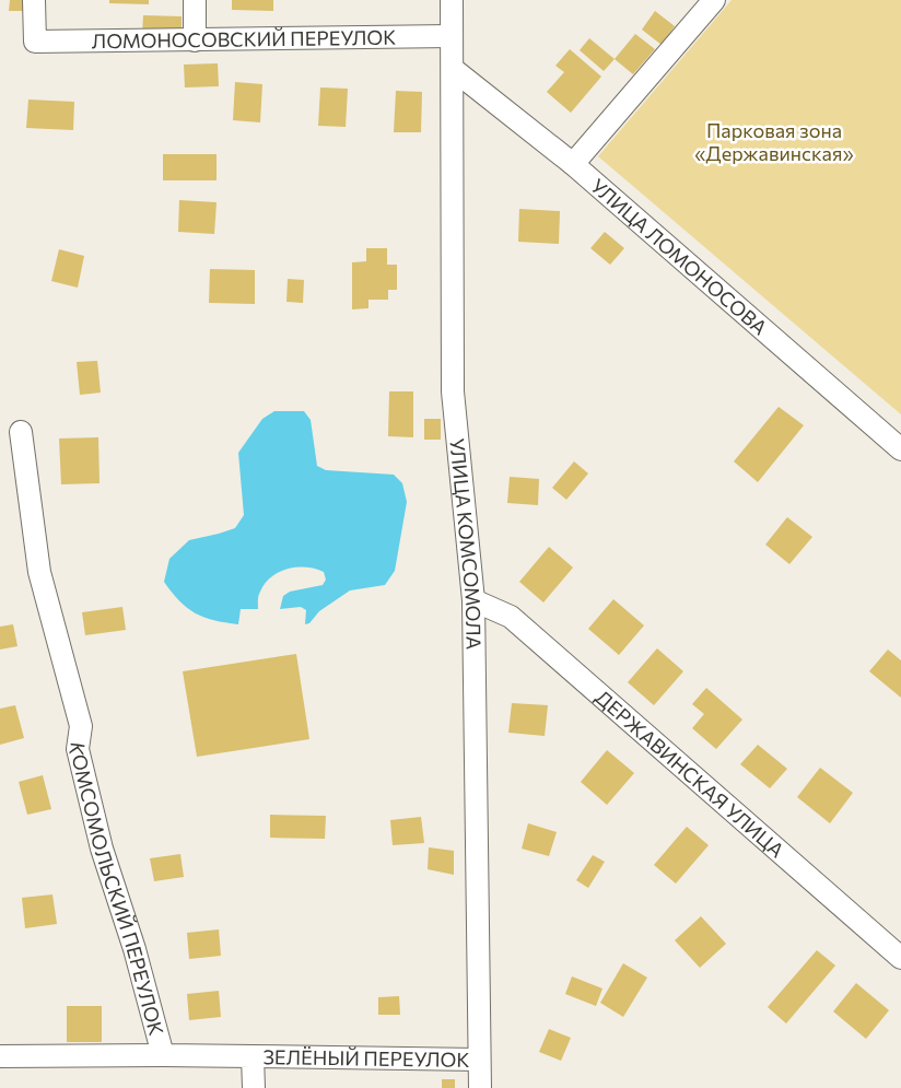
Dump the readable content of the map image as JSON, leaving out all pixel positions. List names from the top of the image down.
{
  "streets": {
    "street": [
      "ЛОМОНОСОВСКИЙ ПЕРЕУЛОК",
      "УЛИЦА ЛОМОНОСОВА",
      "УЛИЦА КОМСОМОЛА",
      "ДЕРЖАВИНСКАЯ УЛИЦА",
      "КОМСОМОЛЬСКИЙ ПЕРЕУЛОК",
      "ЗЕЛЁНЫЙ ПЕРЕУЛОК"
    ]
  },
  "crossings": [
    ["ЛОМОНОСОВСКИЙ ПЕРЕУЛОК", "УЛИЦА КОМСОМОЛА"],
    ["УЛИЦА ЛОМОНОСОВА", "УЛИЦА КОМСОМОЛА"],
    ["УЛИЦА КОМСОМОЛА", "ДЕРЖАВИНСКАЯ УЛИЦА"],
    ["УЛИЦА КОМСОМОЛА", "ЗЕЛЁНЫЙ ПЕРЕУЛОК"],
    ["КОМСОМОЛЬСКИЙ ПЕРЕУЛОК", "ЗЕЛЁНЫЙ ПЕРЕУЛОК"]
  ],
  "parks": ["Парковая зона «Державинская»"]
}
